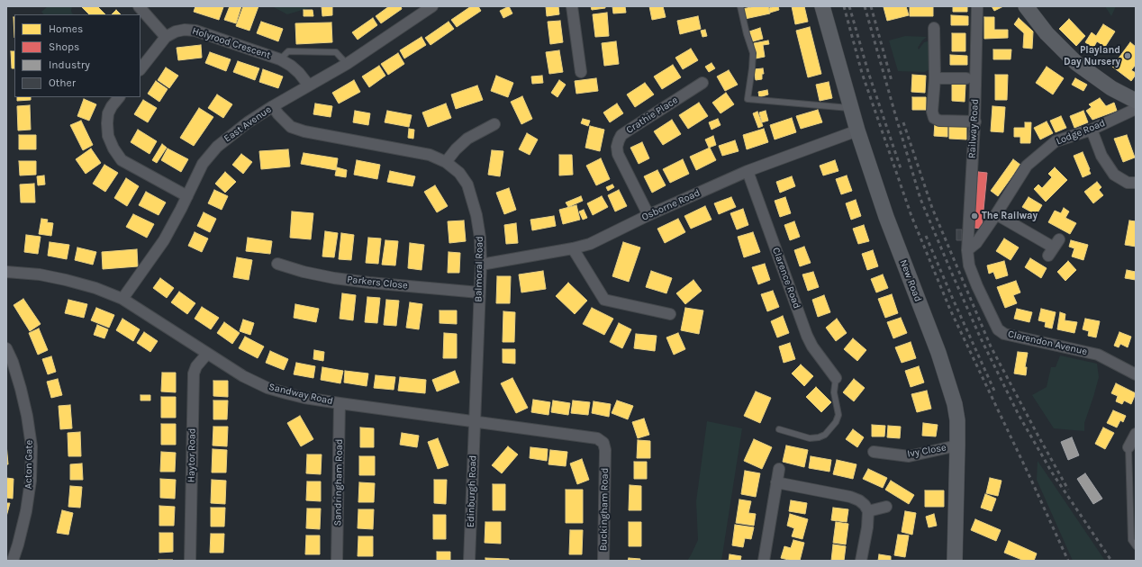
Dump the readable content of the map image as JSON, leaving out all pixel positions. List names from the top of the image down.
{
  "streets": {
    "main road": ["New Road"],
    "street": [
      "Holyrood Crescent",
      "Crathie Place",
      "East Avenue",
      "Railway Road",
      "Lodge Road",
      "Osborne Road",
      "Balmoral Road",
      "Clarence Road",
      "Parkers Close",
      "Clarendon Avenue",
      "Sandway Road",
      "Ivy Close",
      "Haytor Road",
      "Acton Gate",
      "Sandringham Road",
      "Edinburgh Road",
      "Buckingham Road"
    ]
  },
  "crossings": [
    ["Holyrood Crescent", "East Avenue"],
    ["Crathie Place", "Osborne Road"],
    ["East Avenue", "Balmoral Road"],
    ["East Avenue", "Sandway Road"],
    ["Railway Road", "Lodge Road"],
    ["Railway Road", "Clarendon Avenue"],
    ["Lodge Road", "Clarendon Avenue"],
    ["Osborne Road", "Balmoral Road"],
    ["Osborne Road", "Clarence Road"],
    ["Osborne Road", "New Road"],
    ["Balmoral Road", "Parkers Close"],
    ["Balmoral Road", "Sandway Road"],
    ["Balmoral Road", "Edinburgh Road"],
    ["New Road", "Ivy Close"],
    ["Sandway Road", "Haytor Road"],
    ["Sandway Road", "Sandringham Road"],
    ["Sandway Road", "Edinburgh Road"],
    ["Sandway Road", "Buckingham Road"]
  ],
  "places": ["Playland Day Nursery", "The Railway"],
  "legend": [
    "Homes",
    "Shops",
    "Industry",
    "Other"
  ]
}
